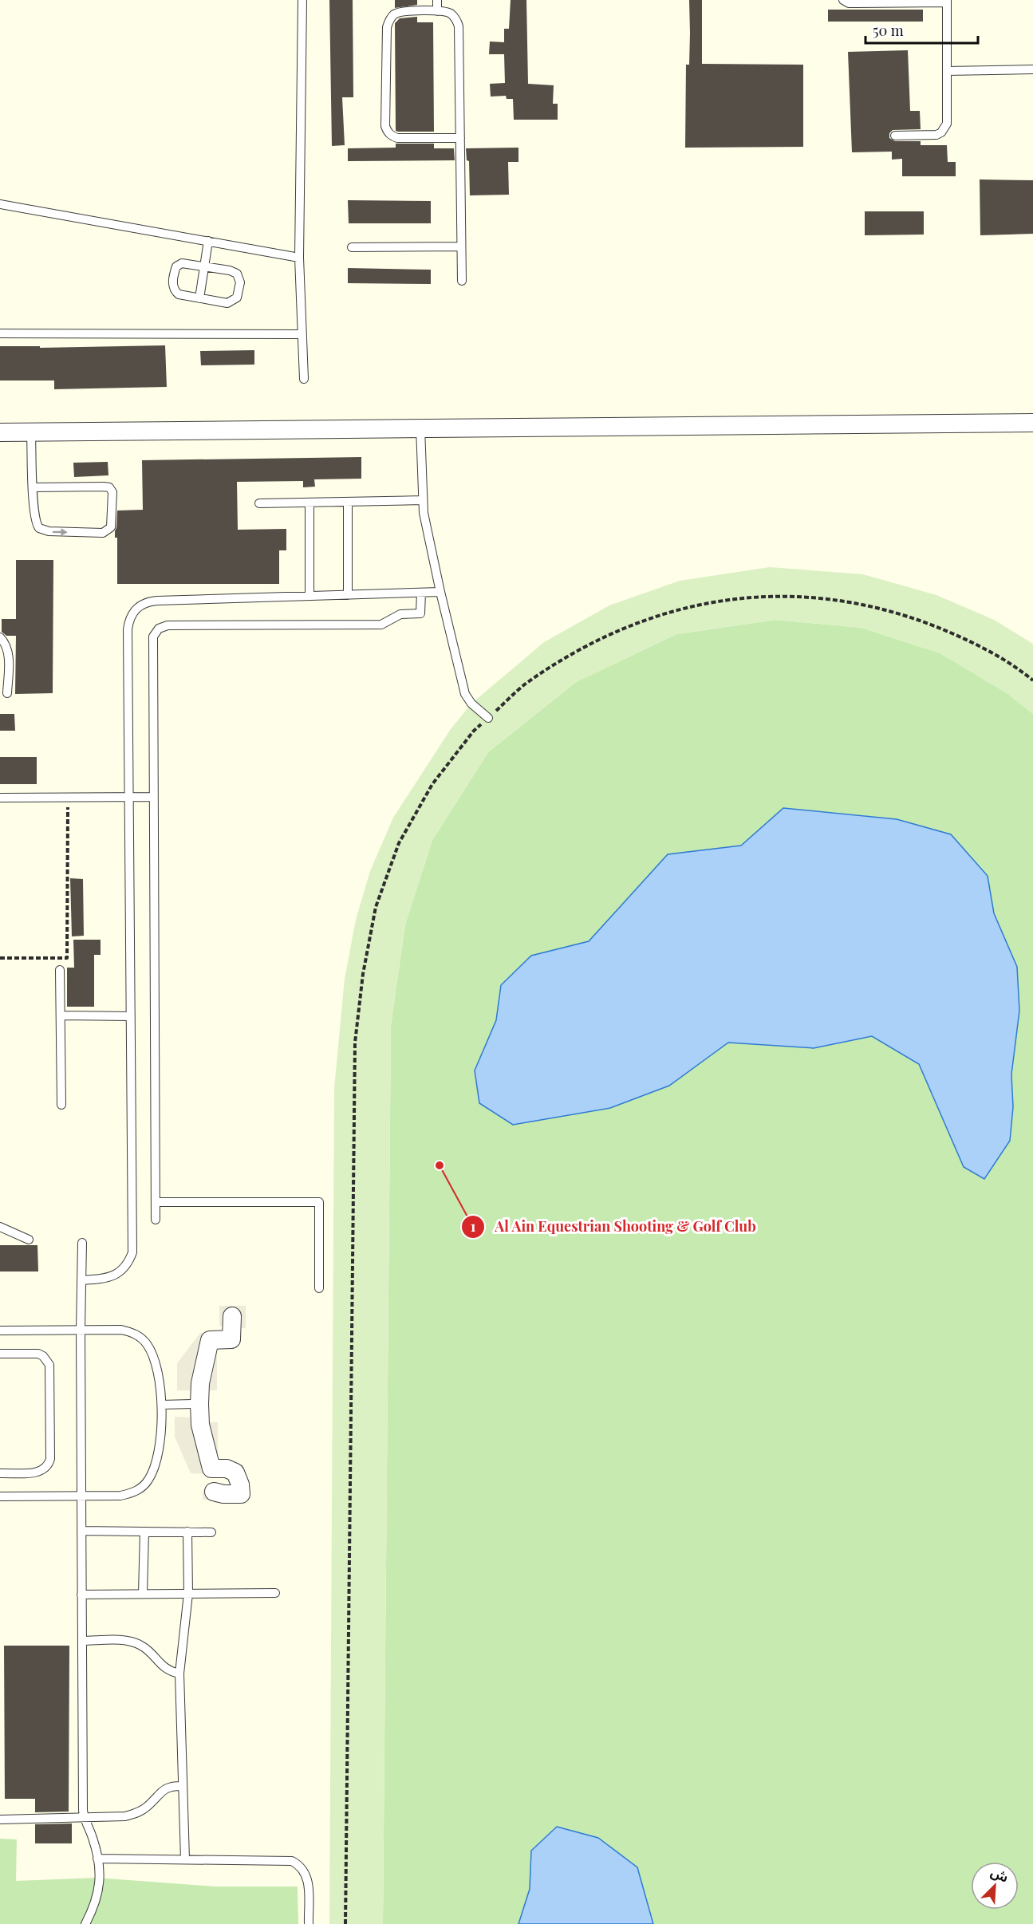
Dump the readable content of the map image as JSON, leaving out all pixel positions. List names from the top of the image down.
{
  "places": ["Al Ain Equestrian Shooting & Golf Club"],
  "scale_bar": "50 m",
  "north": "top right"
}
